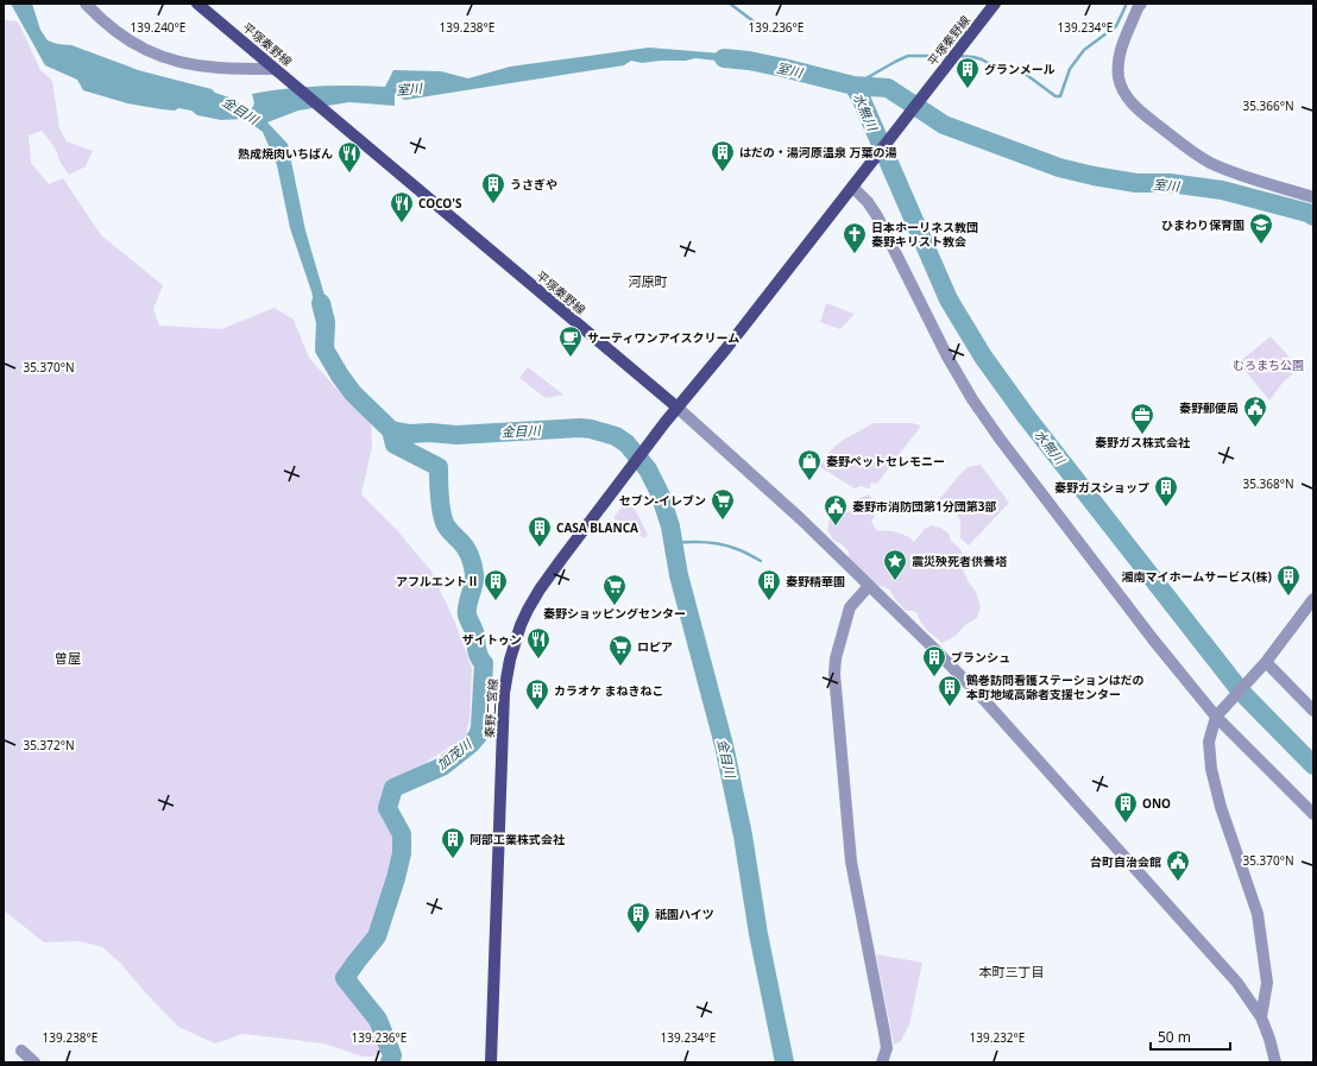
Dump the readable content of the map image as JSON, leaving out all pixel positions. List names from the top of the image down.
{
  "streets": {
    "main road": ["平塚秦野線", "秦野二宮線"]
  },
  "crossings": [
    ["平塚秦野線", "秦野二宮線"]
  ],
  "districts": ["河原町", "曽屋", "本町三丁目"],
  "water": [
    "室川",
    "金目川",
    "水無川",
    "加茂川"
  ],
  "parks": ["むろまち公園"],
  "places": {
    "building": [
      "グランメール",
      "はだの・湯河原温泉 万葉の湯",
      "うさぎや",
      "秦野ガスショップ",
      "CASA BLANCA",
      "湘南マイホームサービス(株)",
      "アフルエントⅡ",
      "秦野精華園",
      "ブランシュ",
      "鶴巻訪問看護ステーションはだの 本町地域高齢者支援センター",
      "カラオケ まねきねこ",
      "ONO",
      "阿部工業株式会社",
      "祇園ハイツ"
    ],
    "restaurant": ["熟成焼肉いちばん", "COCO'S", "ザイトゥン"],
    "school or university": ["ひまわり保育園"],
    "church": ["日本ホーリネス教団 秦野キリスト教会"],
    "cafe": ["サーティワンアイスクリーム"],
    "public building": ["秦野郵便局", "秦野市消防団第1分団第3部", "台町自治会館"],
    "office": ["秦野ガス株式会社"],
    "shop": ["秦野ペットセレモニー"],
    "supermarket": ["セブン-イレブン", "秦野ショッピングセンター", "ロピア"],
    "place": ["震災殃死者供養塔"]
  },
  "scale_bar": "50 m",
  "coordinates": [
    "139.240°E",
    "139.238°E",
    "139.236°E",
    "139.234°E",
    "35.366°N",
    "35.370°N",
    "35.368°N",
    "35.372°N",
    "139.232°E"
  ]
}
